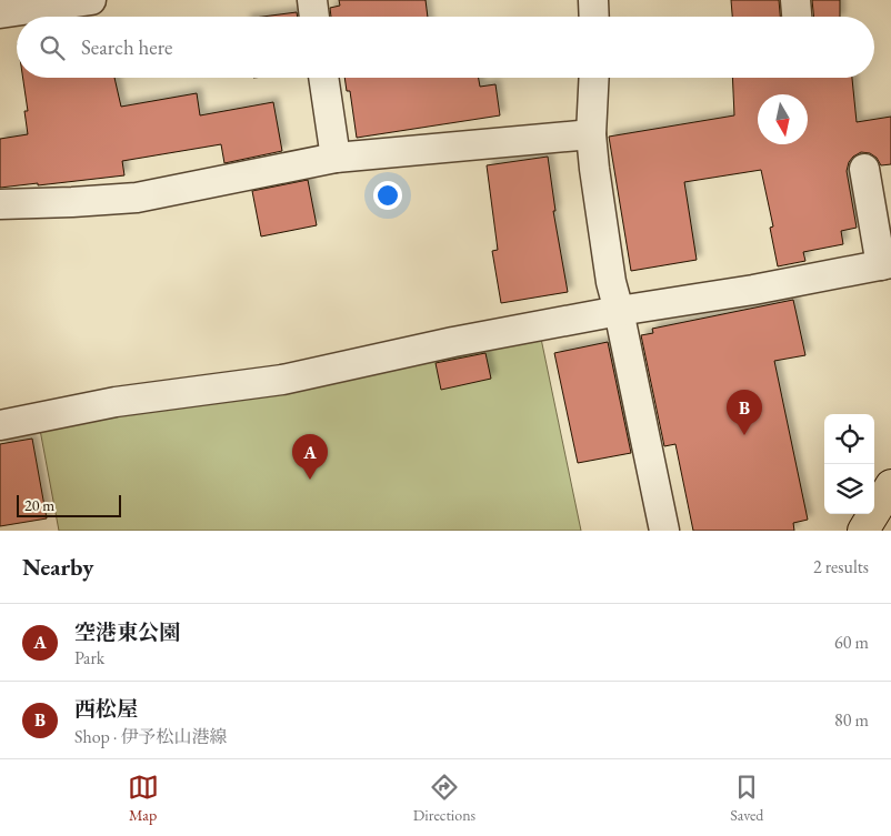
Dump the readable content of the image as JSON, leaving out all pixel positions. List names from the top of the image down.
{
  "scale_bar": "20 m",
  "north": "bottom",
  "page": {
    "search": "Search here",
    "pins": ["B", "A"],
    "scale": "20 m",
    "heading": ["Nearby", "2 results"],
    "list": [
      {
        "mark": "A",
        "name": "空港東公園",
        "note": "Park",
        "value": "60 m"
      },
      {
        "mark": "B",
        "name": "西松屋",
        "note": "Shop · 伊予松山港線",
        "value": "80 m"
      }
    ],
    "nav": ["Map", "Directions", "Saved"]
  }
}
